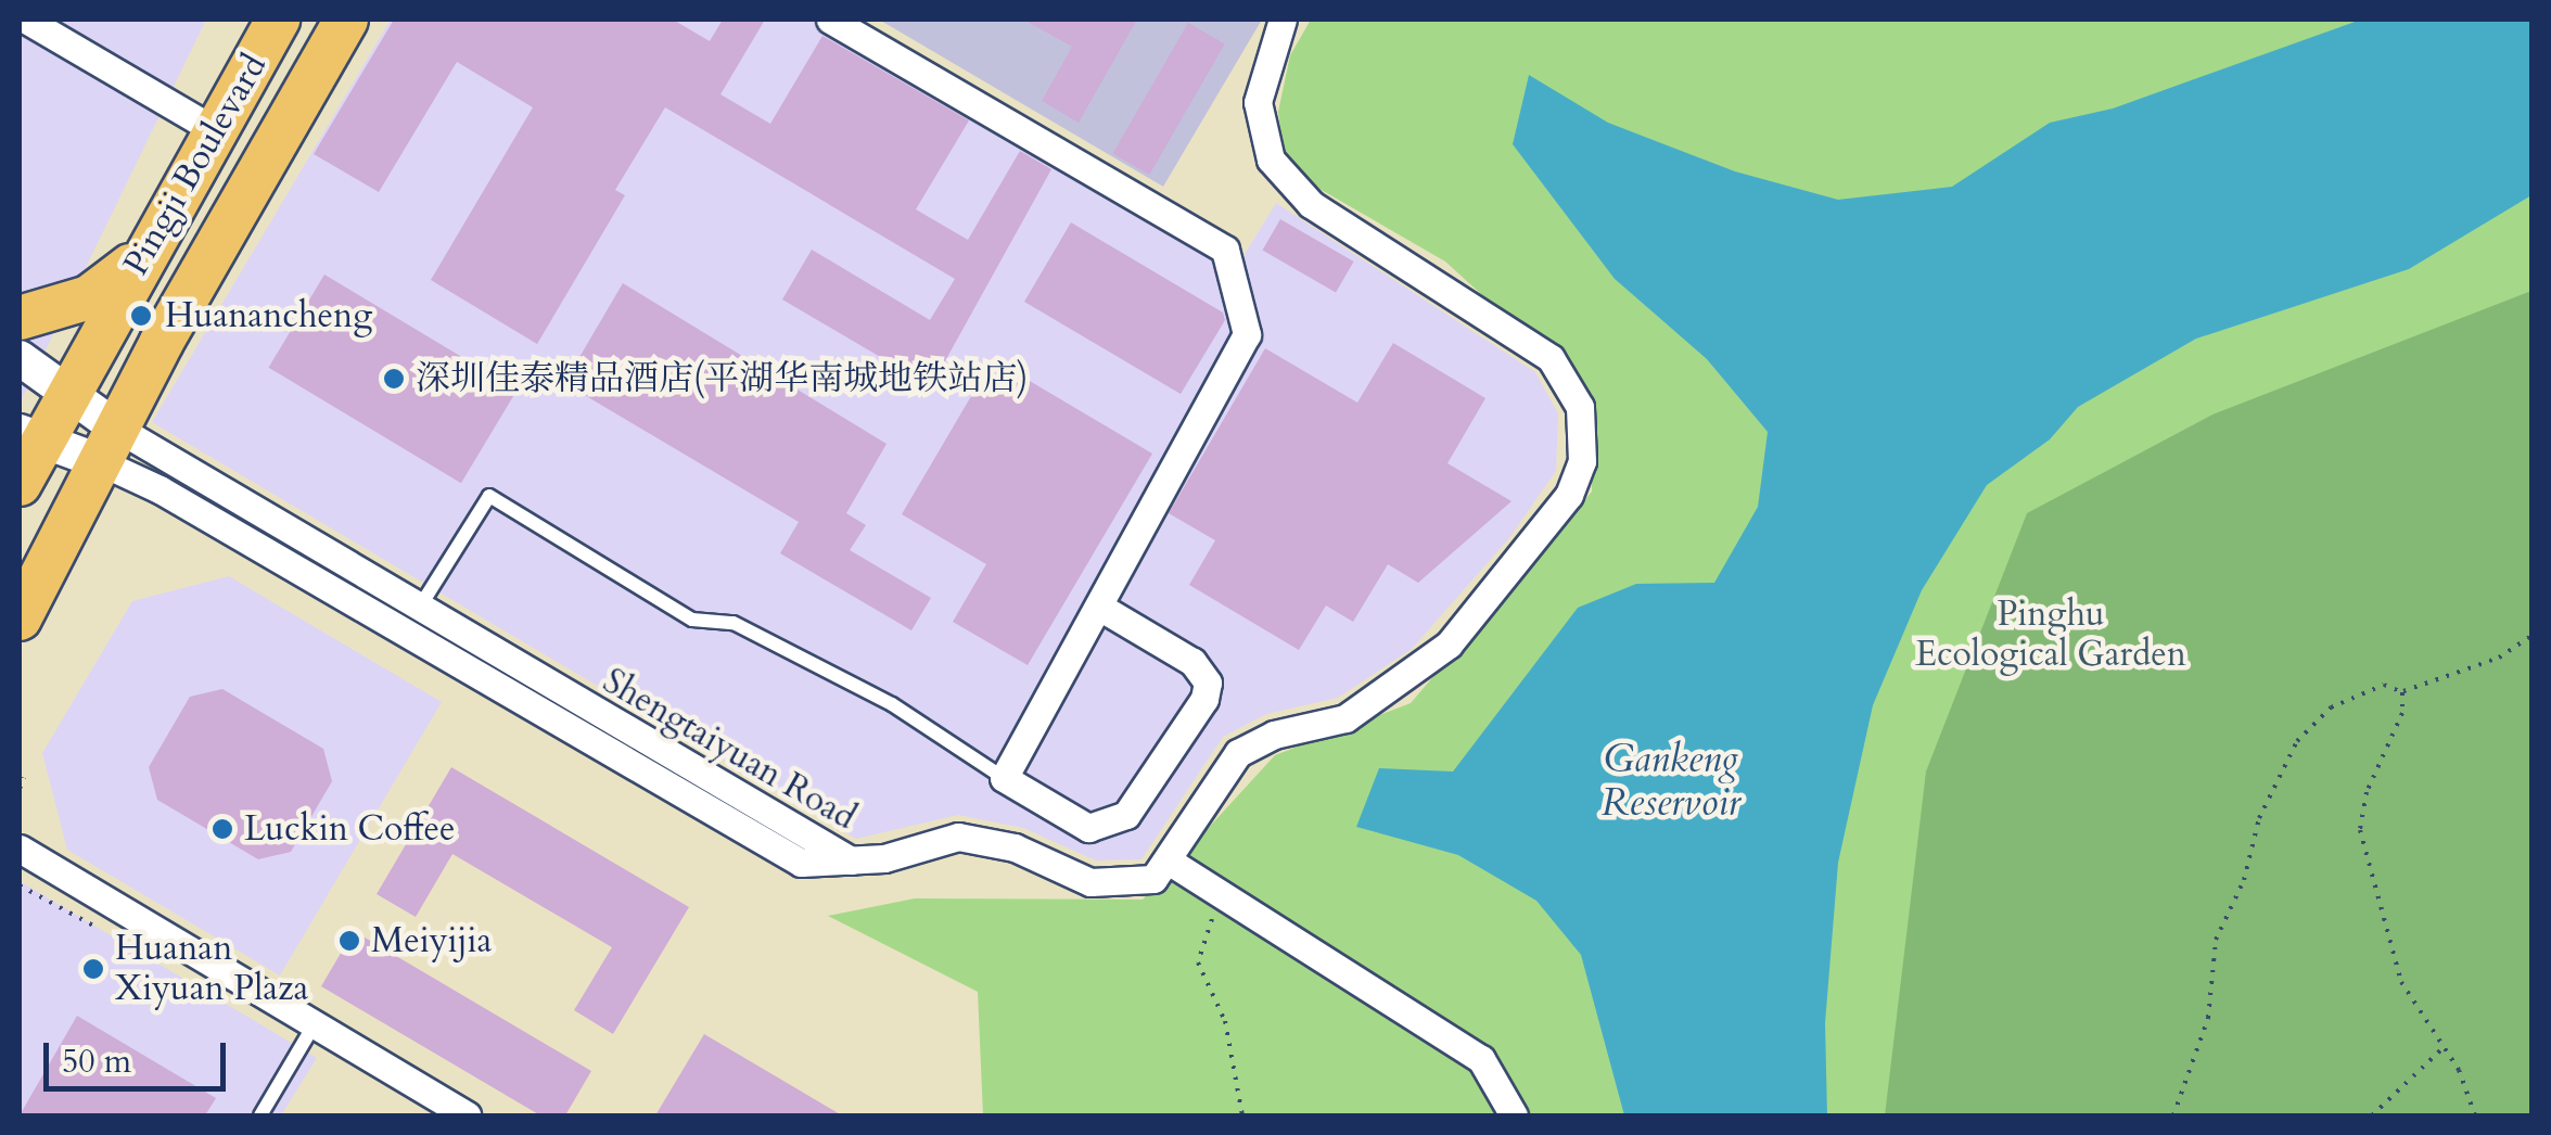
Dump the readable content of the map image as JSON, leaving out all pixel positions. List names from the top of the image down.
{
  "streets": {
    "main road": ["Pingji Boulevard"],
    "street": ["Shengtaiyuan Road"]
  },
  "crossings": [
    ["Pingji Boulevard", "Shengtaiyuan Road"]
  ],
  "water": ["Gankeng Reservoir"],
  "parks": ["Pinghu Ecological Garden"],
  "places": [
    "Huanancheng",
    "深圳佳泰精品酒店(平湖华南城地铁站店)",
    "Luckin Coffee",
    "Meiyijia",
    "Huanan Xiyuan Plaza"
  ],
  "scale_bar": "50 m"
}
